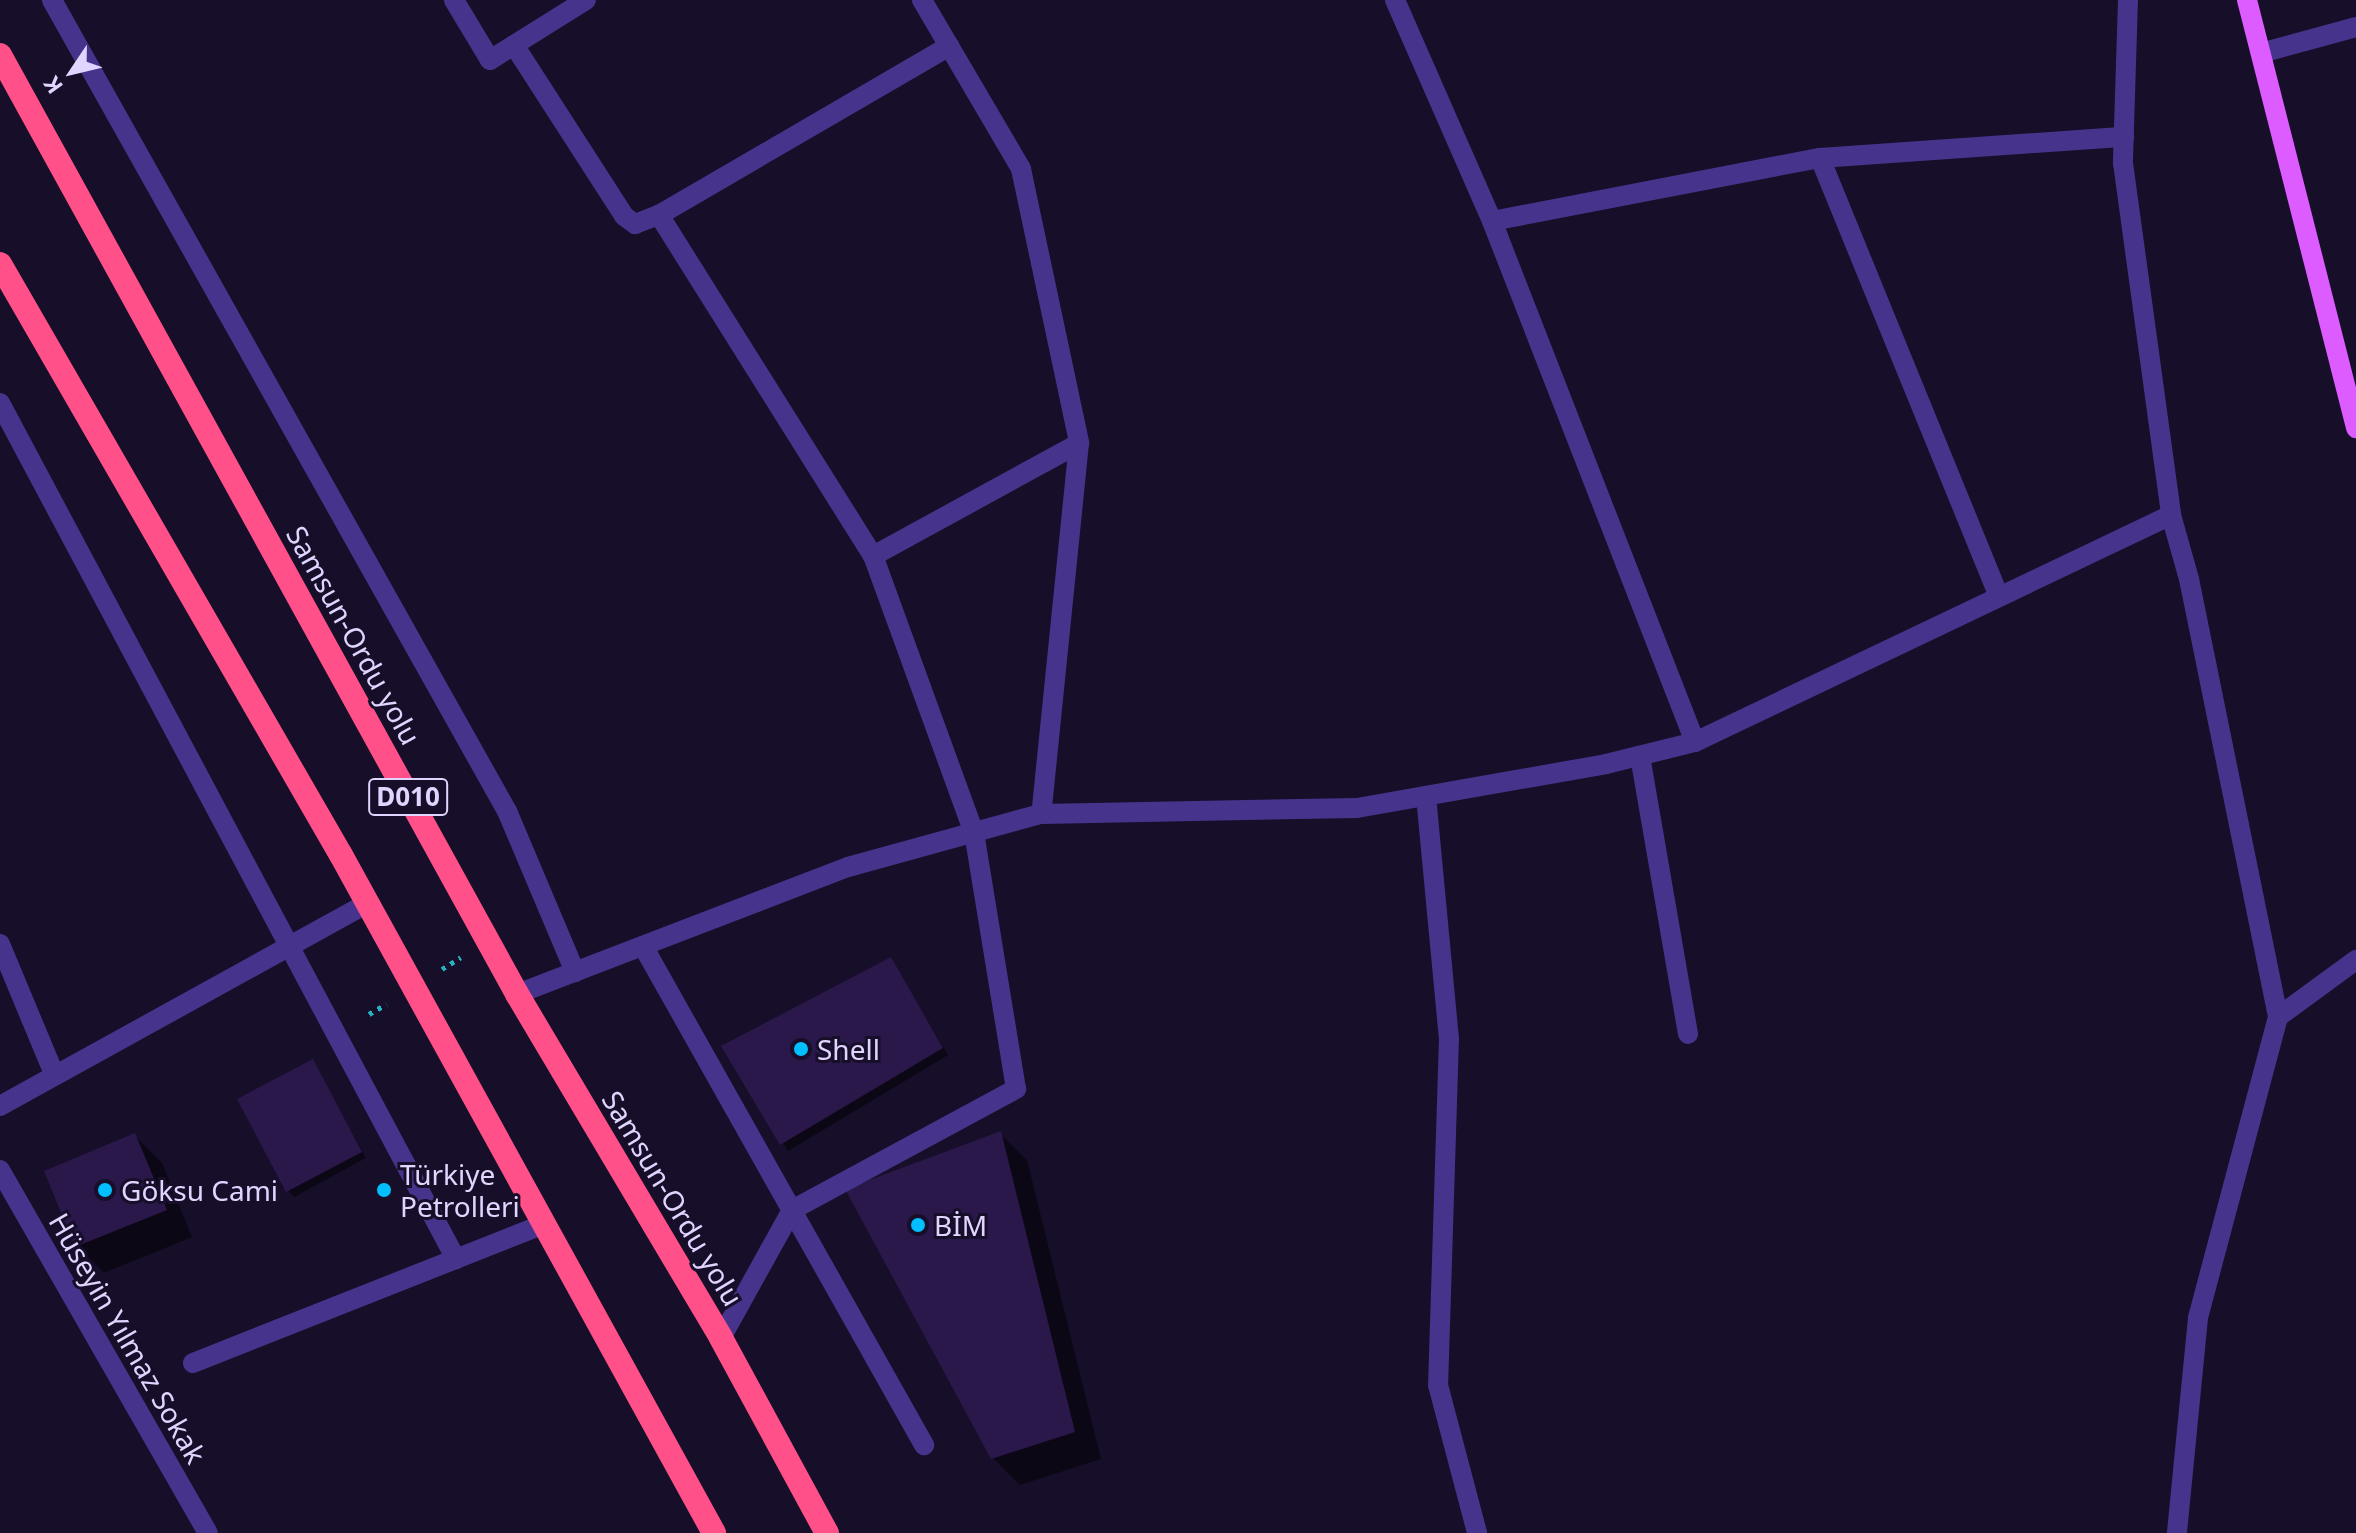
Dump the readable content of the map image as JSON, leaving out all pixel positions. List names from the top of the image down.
{
  "streets": {
    "highway": ["Samsun-Ordu yolu", "D010"],
    "street": ["Hüseyin Yılmaz Sokak"]
  },
  "places": [
    "Shell",
    "Göksu Cami",
    "Türkiye Petrolleri",
    "BİM"
  ],
  "north": "bottom left"
}
